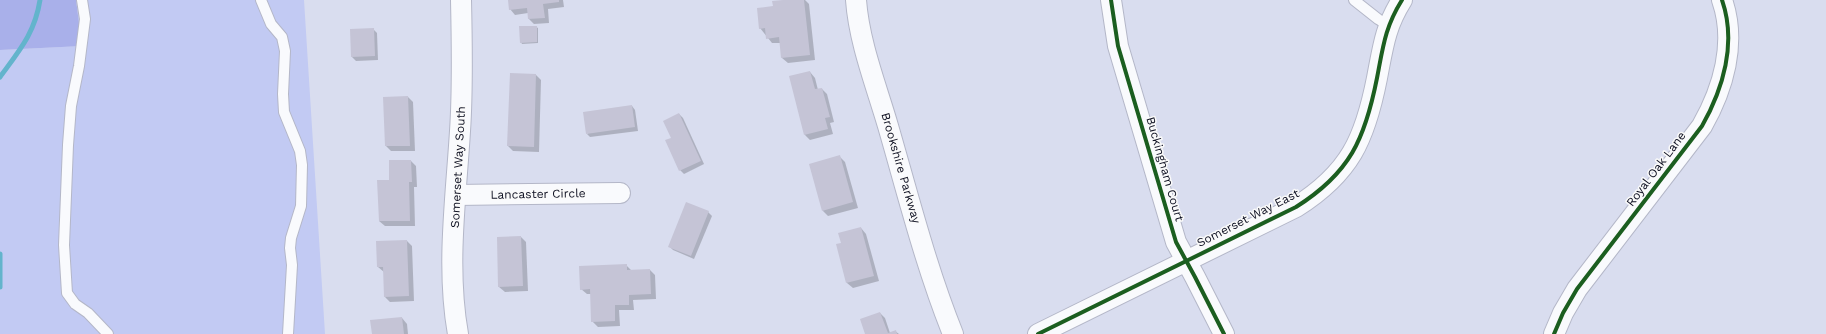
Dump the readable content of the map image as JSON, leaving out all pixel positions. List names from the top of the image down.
{
  "streets": {
    "street": [
      "Somerset Way South",
      "Brookshire Parkway",
      "Buckingham Court",
      "Royal Oak Lane",
      "Lancaster Circle",
      "Somerset Way East"
    ]
  },
  "crossings": [
    ["Somerset Way South", "Lancaster Circle"],
    ["Buckingham Court", "Somerset Way East"]
  ]
}
